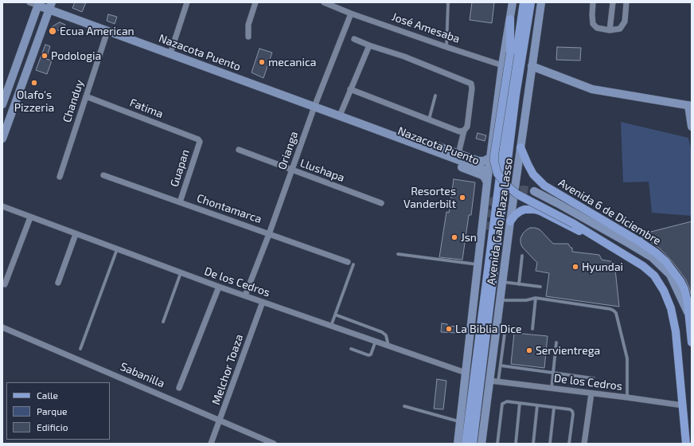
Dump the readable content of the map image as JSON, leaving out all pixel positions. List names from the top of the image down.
{
  "streets": {
    "main road": ["Nazacota Puento", "Avenida 6 de Diciembre", "Avenida Galo Plaza Lasso"],
    "street": [
      "José Amesaba",
      "Chanduy",
      "Fatima",
      "Orianga",
      "Guapan",
      "Llushapa",
      "Chontamarca",
      "De los Cedros",
      "Melchor Toaza",
      "Sabanilla"
    ]
  },
  "crossings": [
    ["José Amesaba", "Orianga"],
    ["José Amesaba", "Avenida Galo Plaza Lasso"],
    ["Nazacota Puento", "Chanduy"],
    ["Nazacota Puento", "Orianga"],
    ["Nazacota Puento", "Avenida Galo Plaza Lasso"],
    ["Chanduy", "Fatima"],
    ["Fatima", "Guapan"],
    ["Orianga", "Llushapa"],
    ["Orianga", "Chontamarca"],
    ["Orianga", "De los Cedros"],
    ["Guapan", "Chontamarca"],
    ["Avenida 6 de Diciembre", "Avenida Galo Plaza Lasso"],
    ["Avenida Galo Plaza Lasso", "De los Cedros"],
    ["De los Cedros", "Melchor Toaza"],
    ["Melchor Toaza", "Sabanilla"]
  ],
  "places": [
    "Ecua American",
    "Podologia",
    "mecanica",
    "Olafo's Pizzeria",
    "Resortes Vanderbilt",
    "Jsn",
    "Hyundai",
    "La Biblia Dice",
    "Servientrega"
  ],
  "legend": ["Calle", "Parque", "Edificio"]
}
